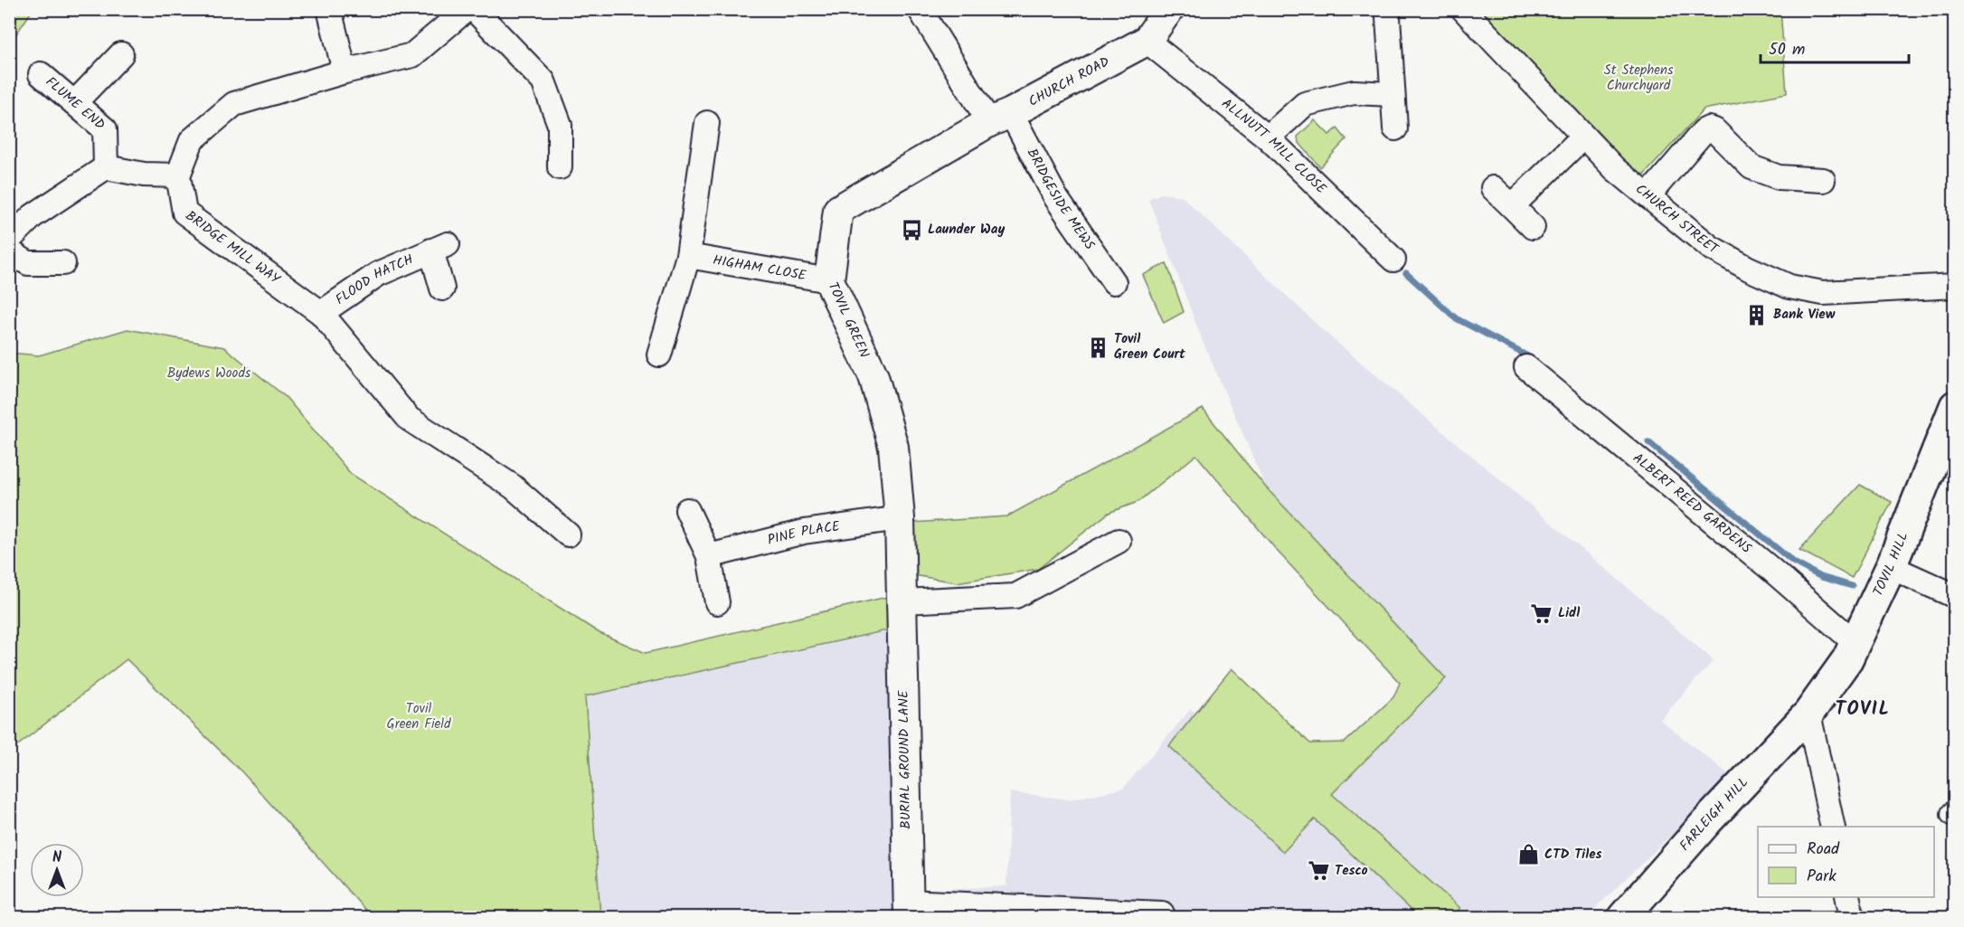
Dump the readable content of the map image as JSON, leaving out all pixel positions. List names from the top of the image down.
{
  "streets": {
    "main road": ["TOVIL HILL", "FARLEIGH HILL"],
    "street": [
      "CHURCH ROAD",
      "FLUME END",
      "ALLNUTT MILL CLOSE",
      "BRIDGESIDE MEWS",
      "CHURCH STREET",
      "BRIDGE MILL WAY",
      "HIGHAM CLOSE",
      "FLOOD HATCH",
      "TOVIL GREEN",
      "ALBERT REED GARDENS",
      "PINE PLACE",
      "BURIAL GROUND LANE"
    ]
  },
  "crossings": [
    ["CHURCH ROAD", "ALLNUTT MILL CLOSE"],
    ["CHURCH ROAD", "BRIDGESIDE MEWS"],
    ["CHURCH ROAD", "TOVIL GREEN"],
    ["BRIDGESIDE MEWS", "TOVIL GREEN"],
    ["BRIDGE MILL WAY", "FLOOD HATCH"],
    ["HIGHAM CLOSE", "TOVIL GREEN"],
    ["TOVIL GREEN", "PINE PLACE"],
    ["TOVIL GREEN", "BURIAL GROUND LANE"],
    ["ALBERT REED GARDENS", "TOVIL HILL"],
    ["TOVIL HILL", "FARLEIGH HILL"]
  ],
  "districts": ["TOVIL"],
  "parks": ["St Stephens Churchyard", "Bydews Woods", "Tovil Green Field"],
  "places": {
    "bus stop": ["Launder Way"],
    "building": ["Bank View", "Tovil Green Court"],
    "supermarket": ["Lidl", "Tesco"],
    "shop": ["CTD Tiles"]
  },
  "legend": ["Road", "Park"],
  "scale_bar": "50 m",
  "north": "top"
}
